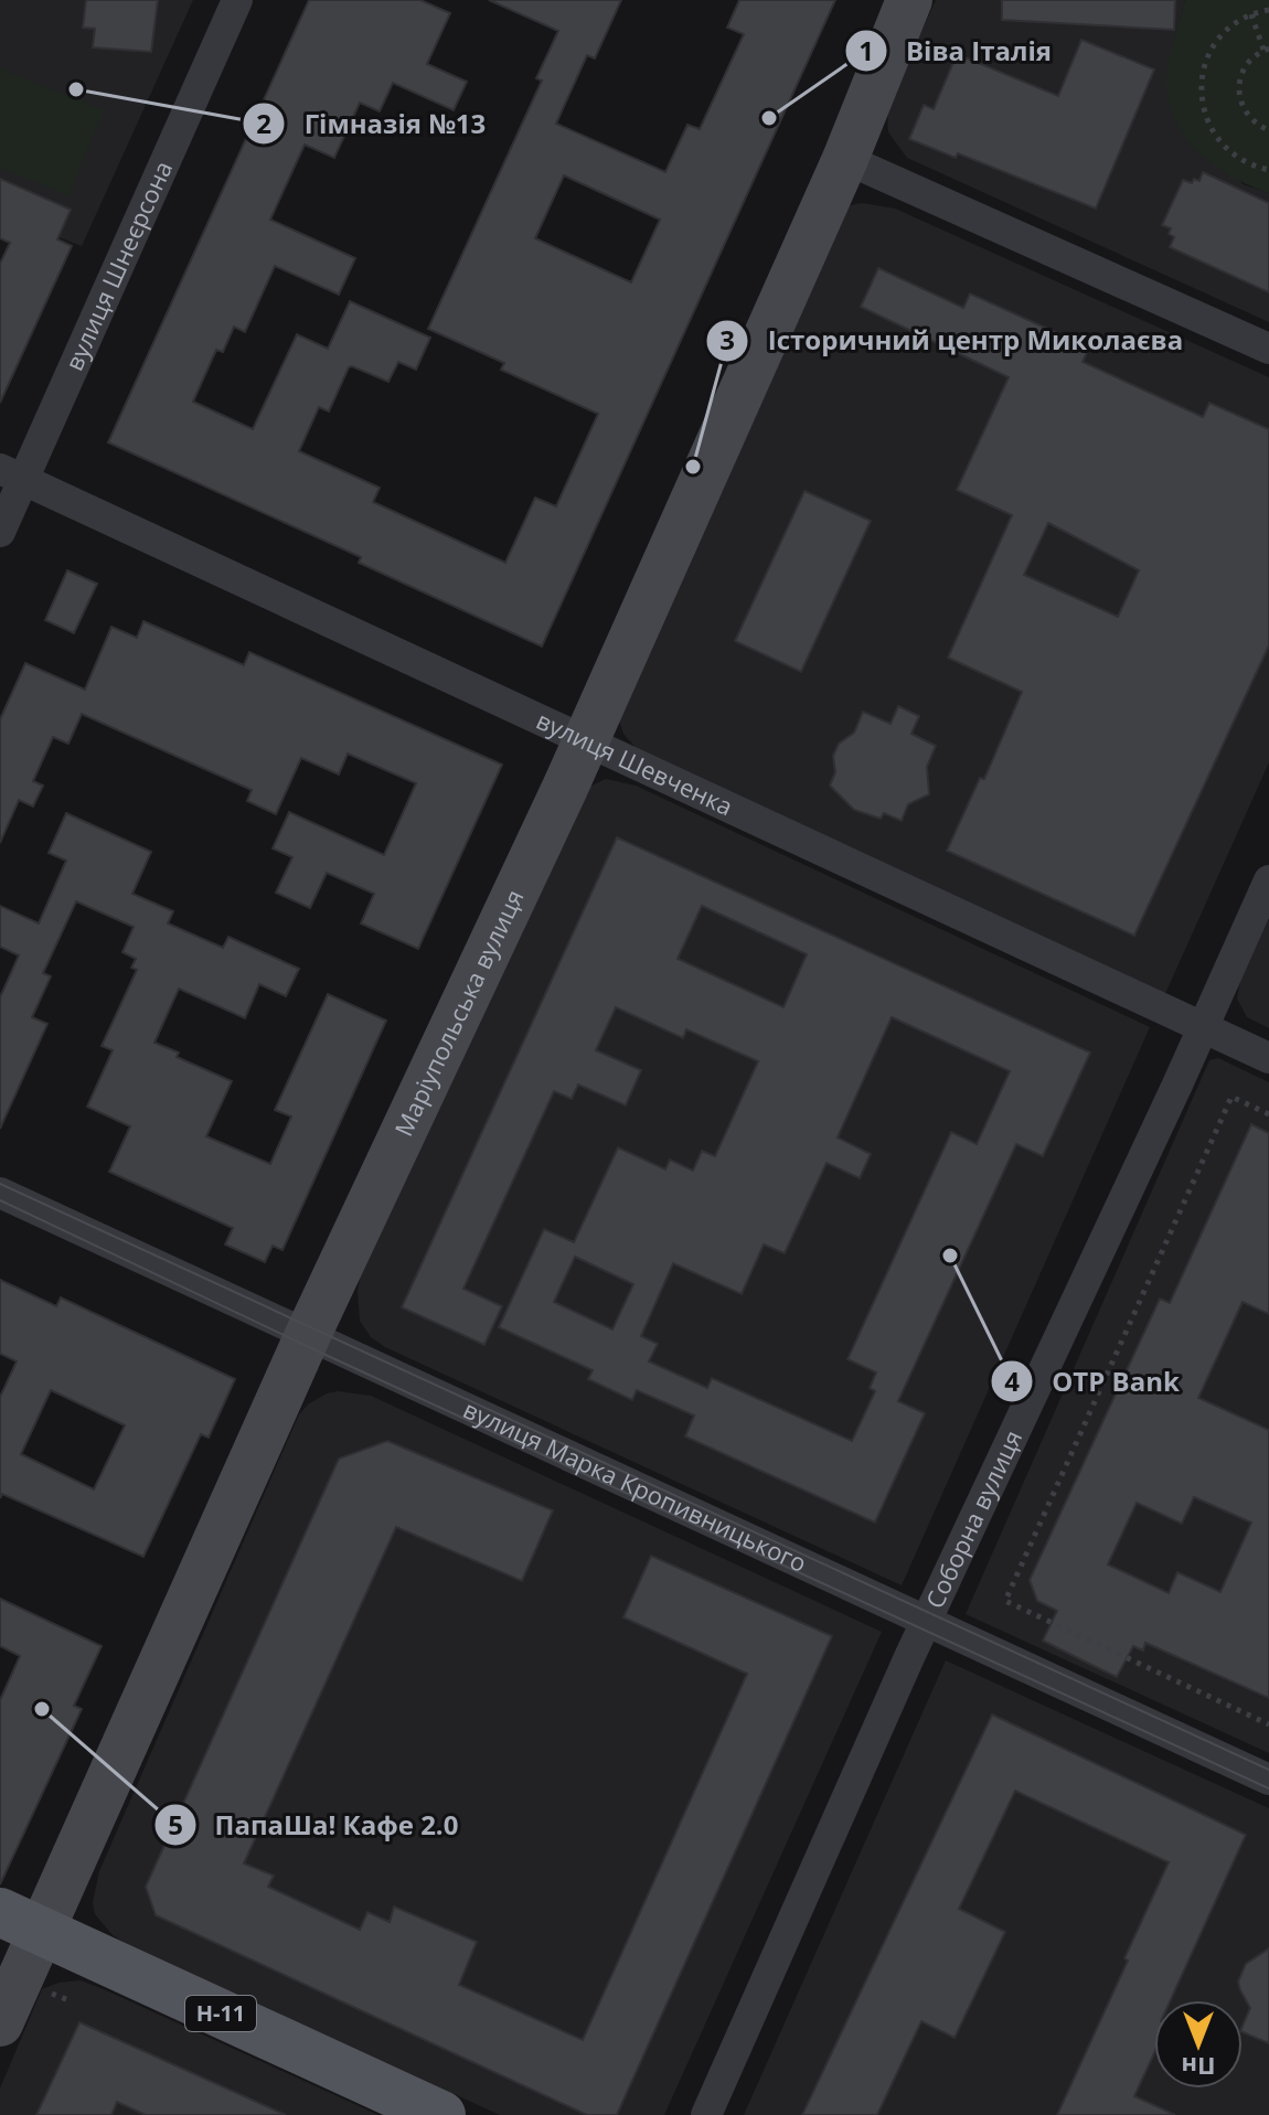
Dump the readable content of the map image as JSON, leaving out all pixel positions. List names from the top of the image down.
{
  "streets": {
    "main road": ["Н-11"],
    "street": [
      "вулиця Шнеєрсона",
      "вулиця Шевченка",
      "Маріупольська вулиця",
      "вулиця Марка Кропивницького",
      "Соборна вулиця"
    ]
  },
  "crossings": [
    ["вулиця Шнеєрсона", "вулиця Шевченка"],
    ["вулиця Шевченка", "Маріупольська вулиця"],
    ["вулиця Шевченка", "Соборна вулиця"],
    ["Маріупольська вулиця", "вулиця Марка Кропивницького"],
    ["Маріупольська вулиця", "Н-11"],
    ["вулиця Марка Кропивницького", "Соборна вулиця"]
  ],
  "places": [
    "Гімназія №13",
    "Віва Італія",
    "Історичний центр Миколаєва",
    "OTP Bank",
    "ПапаШа! Кафе 2.0"
  ],
  "north": "bottom"
}
